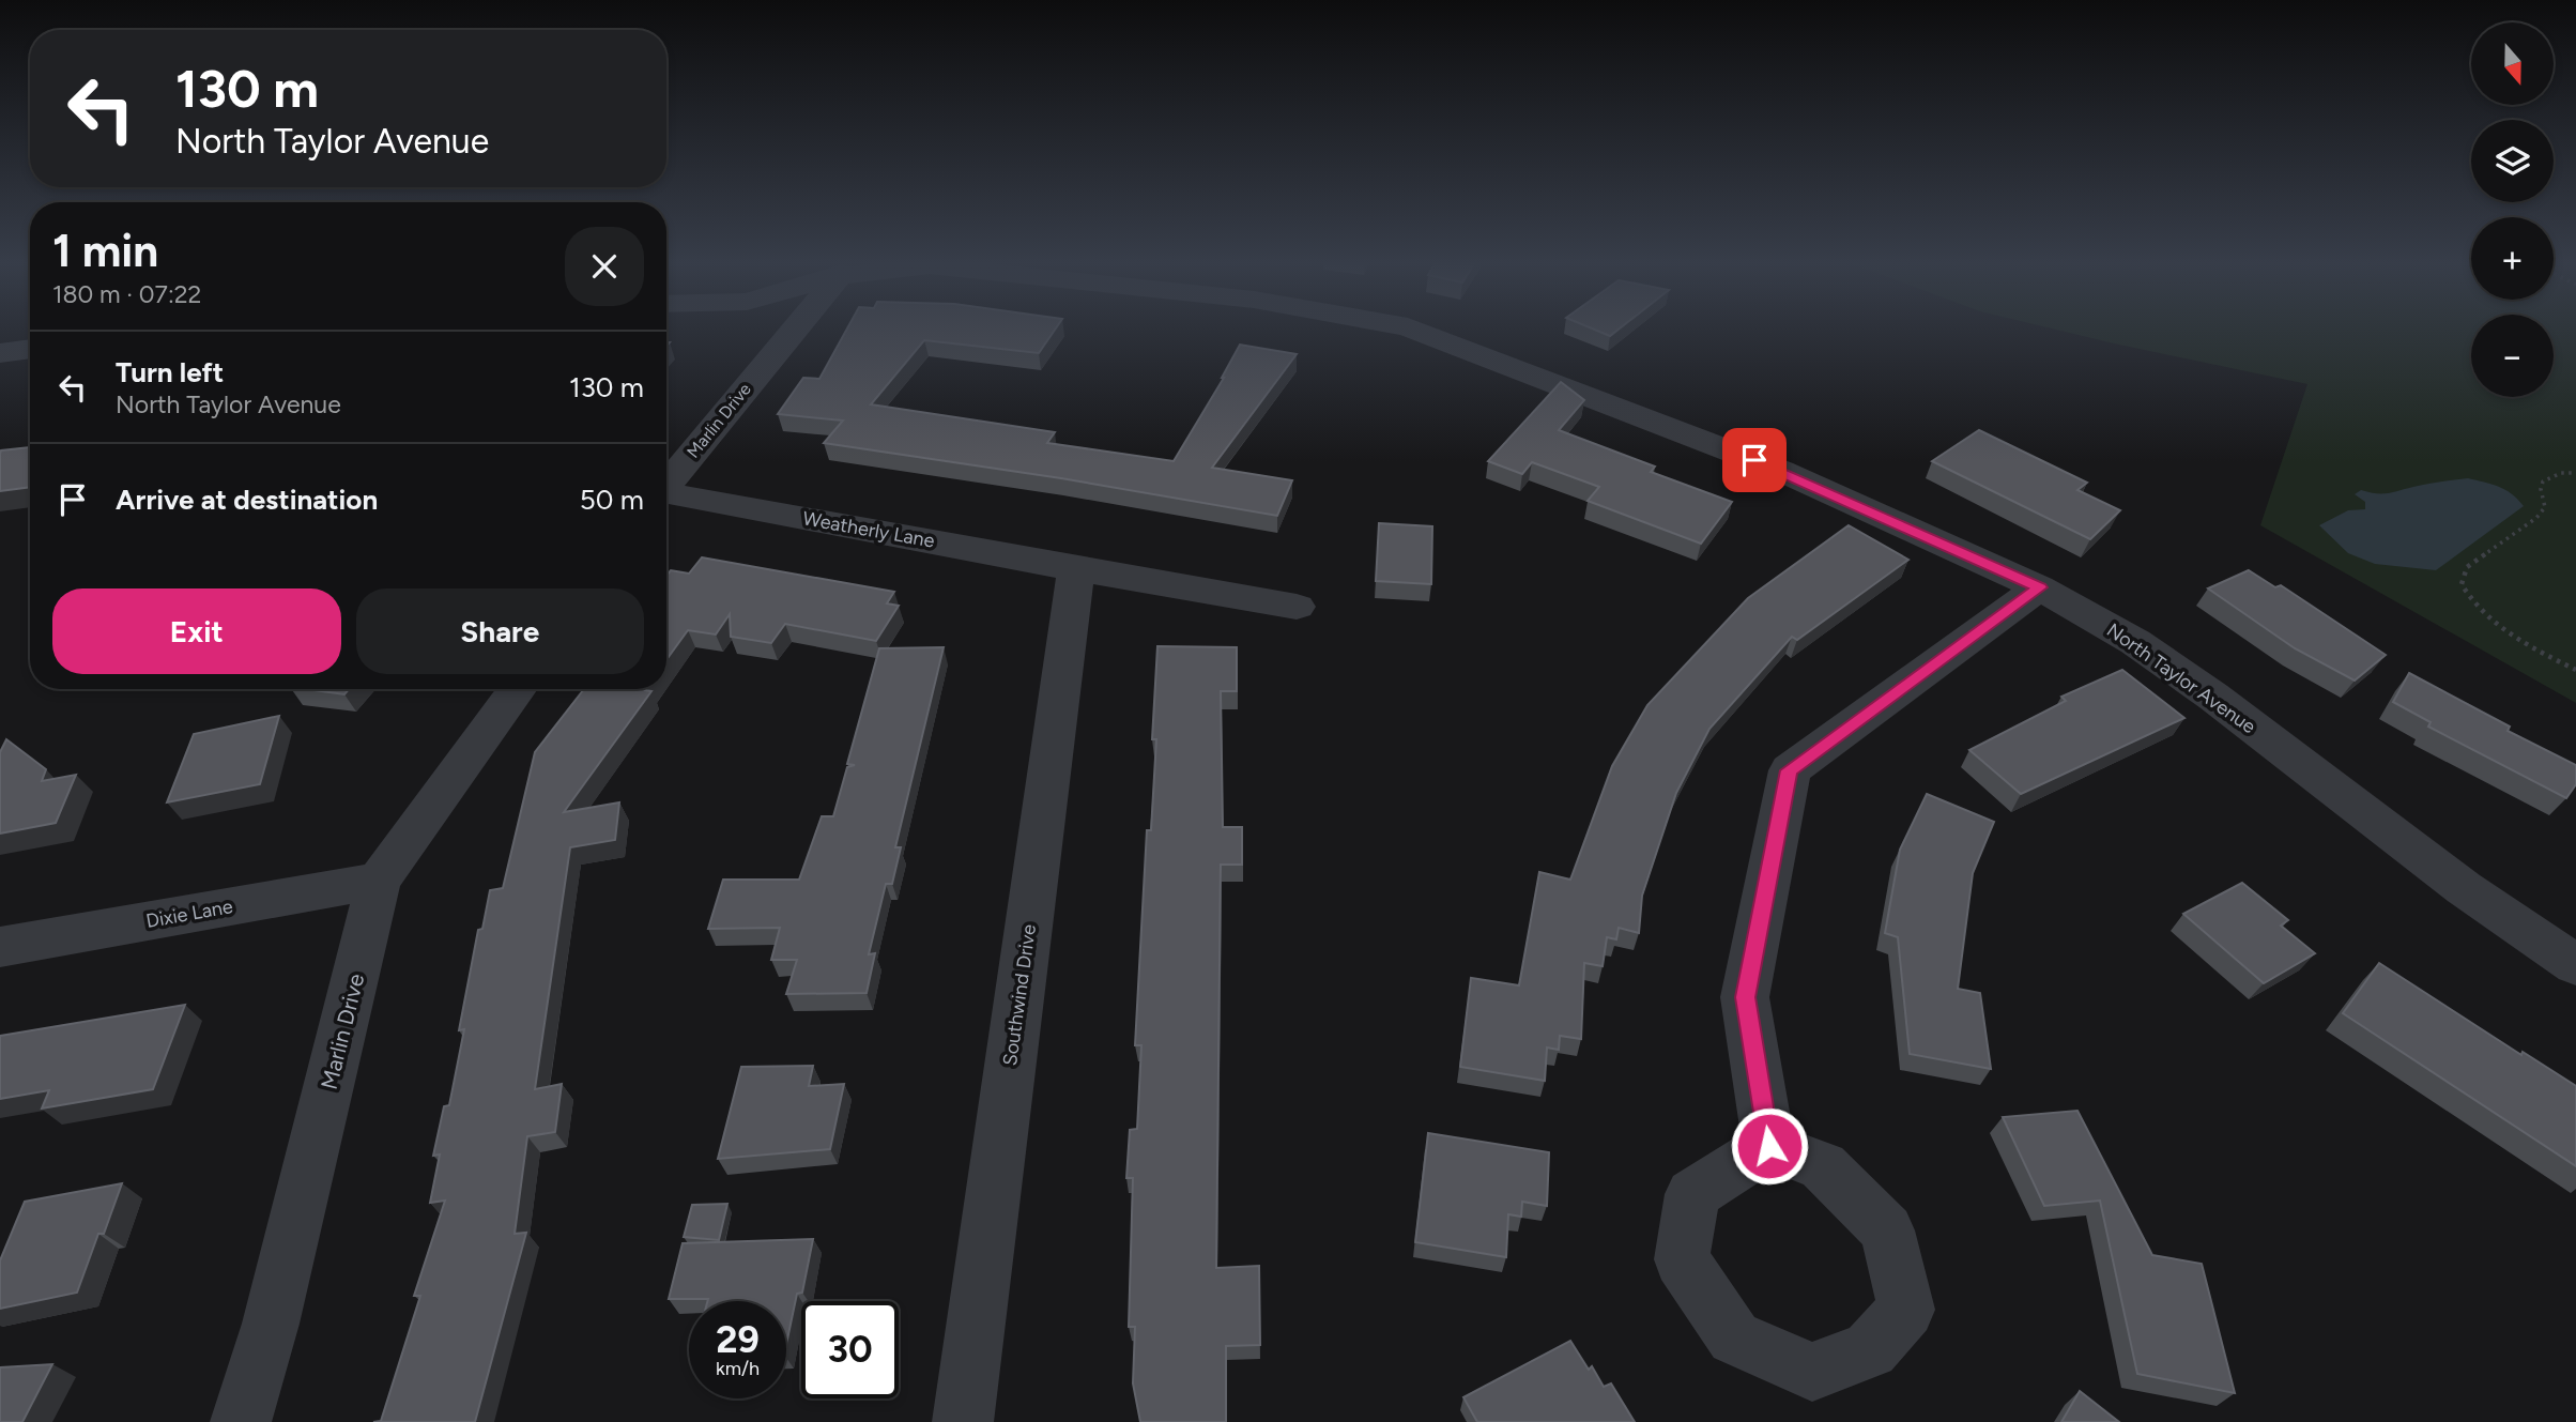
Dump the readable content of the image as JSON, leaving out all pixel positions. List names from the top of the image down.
{
  "streets": {
    "street": [
      "Marlin Drive",
      "Weatherly Lane",
      "North Taylor Avenue",
      "Dixie Lane",
      "Southwind Drive"
    ]
  },
  "crossings": [
    ["Marlin Drive", "Dixie Lane"],
    ["Weatherly Lane", "Southwind Drive"]
  ],
  "north": "bottom",
  "page": {
    "map_buttons": ["+", "−"],
    "turn": ["130 m", "North Taylor Avenue"],
    "heading": ["1 min", "180 m · 07:22"],
    "list": [
      {
        "name": "Turn left",
        "note": "North Taylor Avenue",
        "value": "130 m"
      },
      {
        "name": "Arrive at destination",
        "value": "50 m"
      }
    ],
    "buttons": ["Exit", "Share"],
    "speed": "29 km/h",
    "limit": "30"
  }
}
